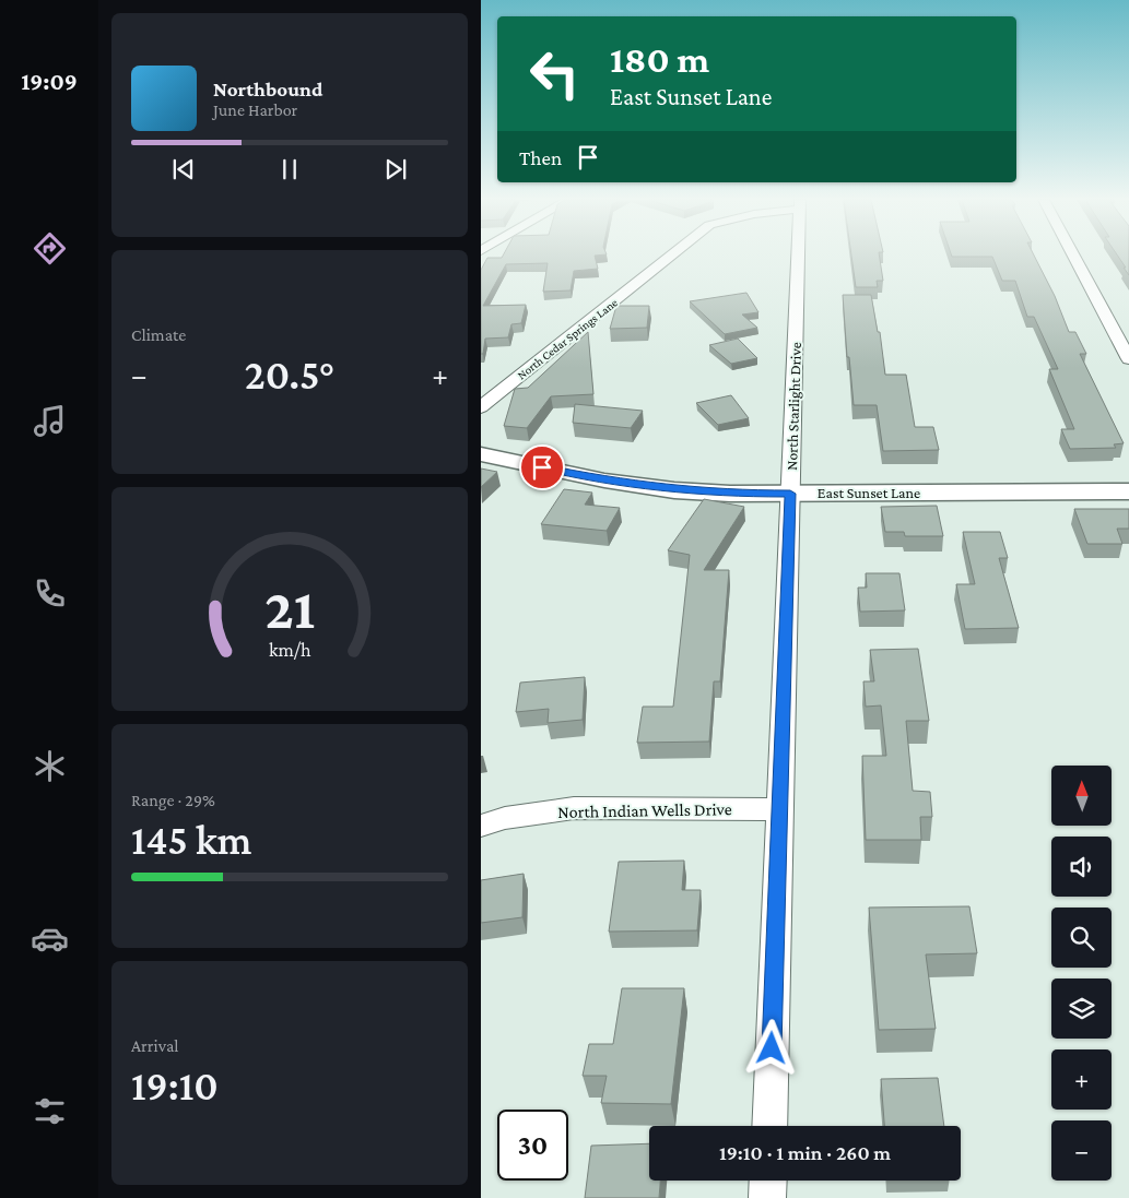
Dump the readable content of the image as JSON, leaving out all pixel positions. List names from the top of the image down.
{
  "streets": {
    "street": [
      "North Cedar Springs Lane",
      "North Starlight Drive",
      "East Sunset Lane",
      "North Indian Wells Drive"
    ]
  },
  "crossings": [
    ["North Starlight Drive", "East Sunset Lane"],
    ["North Starlight Drive", "North Indian Wells Drive"]
  ],
  "north": "top",
  "page": {
    "tabs": "19:09",
    "turn": ["180 m", "East Sunset Lane"],
    "song": ["Northbound", "June Harbor"],
    "then": "Then",
    "tile": [
      "Climate",
      ["Range · 29%", "145 km"],
      ["Arrival", "19:10"]
    ],
    "heat": ["−", "20.5°", "+"],
    "map_buttons": ["+", "−"],
    "limit": "30",
    "trip": "19:10 · 1 min · 260 m",
    "gauge": ["21", "km/h"]
  }
}
